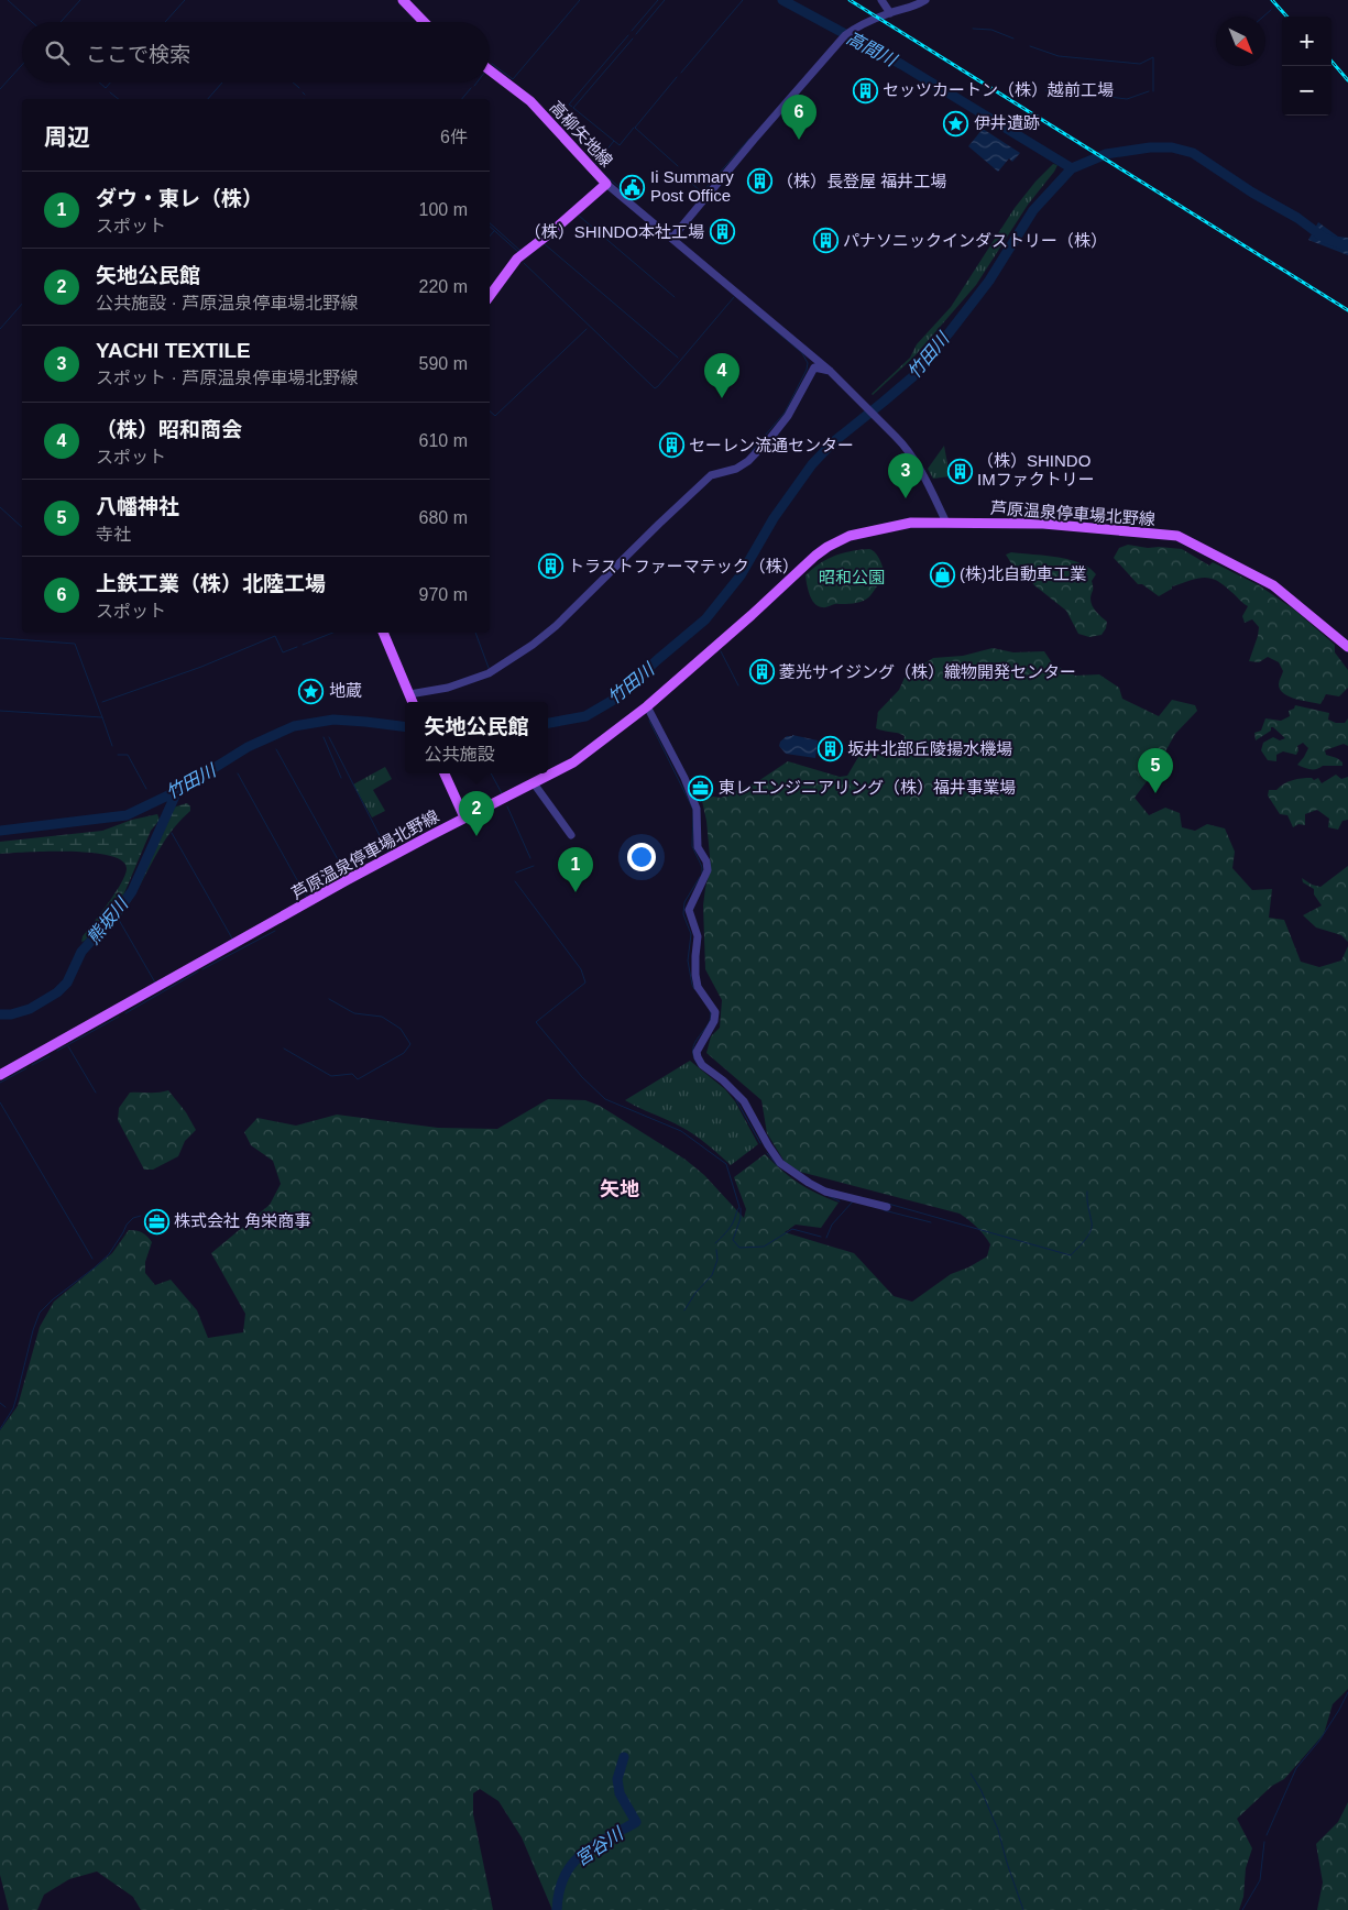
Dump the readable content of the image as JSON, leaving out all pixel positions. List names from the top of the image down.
{
  "streets": {
    "main road": ["高柳矢地線", "芦原温泉停車場北野線"]
  },
  "districts": ["矢地"],
  "water": [
    "高間川",
    "竹田川",
    "熊坂川",
    "宮谷川"
  ],
  "parks": ["昭和公園"],
  "places": {
    "building": [
      "セッツカートン（株）越前工場",
      "（株）長登屋 福井工場",
      "（株）SHINDO本社工場",
      "パナソニックインダストリー（株）",
      "セーレン流通センター",
      "（株）SHINDO IMファクトリー",
      "トラストファーマテック（株）",
      "菱光サイジング（株）織物開発センター",
      "坂井北部丘陵揚水機場"
    ],
    "place": ["伊井遺跡", "地蔵"],
    "public building": ["Ii Summary Post Office"],
    "shop": ["(株)北自動車工業"],
    "office": ["東レエンジニアリング（株）福井事業場", "株式会社 角栄商事"]
  },
  "north": "bottom right",
  "page": {
    "map_buttons": ["+", "−"],
    "search": "ここで検索",
    "pins": [
      "6",
      "4",
      "3",
      "5",
      "2",
      "1"
    ],
    "heading": ["周辺", "6件"],
    "list": [
      {
        "mark": "1",
        "name": "ダウ・東レ（株）",
        "note": "スポット",
        "value": "100 m"
      },
      {
        "mark": "2",
        "name": "矢地公民館",
        "note": "公共施設 · 芦原温泉停車場北野線",
        "value": "220 m"
      },
      {
        "mark": "3",
        "name": "YACHI TEXTILE",
        "note": "スポット · 芦原温泉停車場北野線",
        "value": "590 m"
      },
      {
        "mark": "4",
        "name": "（株）昭和商会",
        "note": "スポット",
        "value": "610 m"
      },
      {
        "mark": "5",
        "name": "八幡神社",
        "note": "寺社",
        "value": "680 m"
      },
      {
        "mark": "6",
        "name": "上鉄工業（株）北陸工場",
        "note": "スポット",
        "value": "970 m"
      }
    ],
    "popup": ["矢地公民館", "公共施設"]
  }
}
